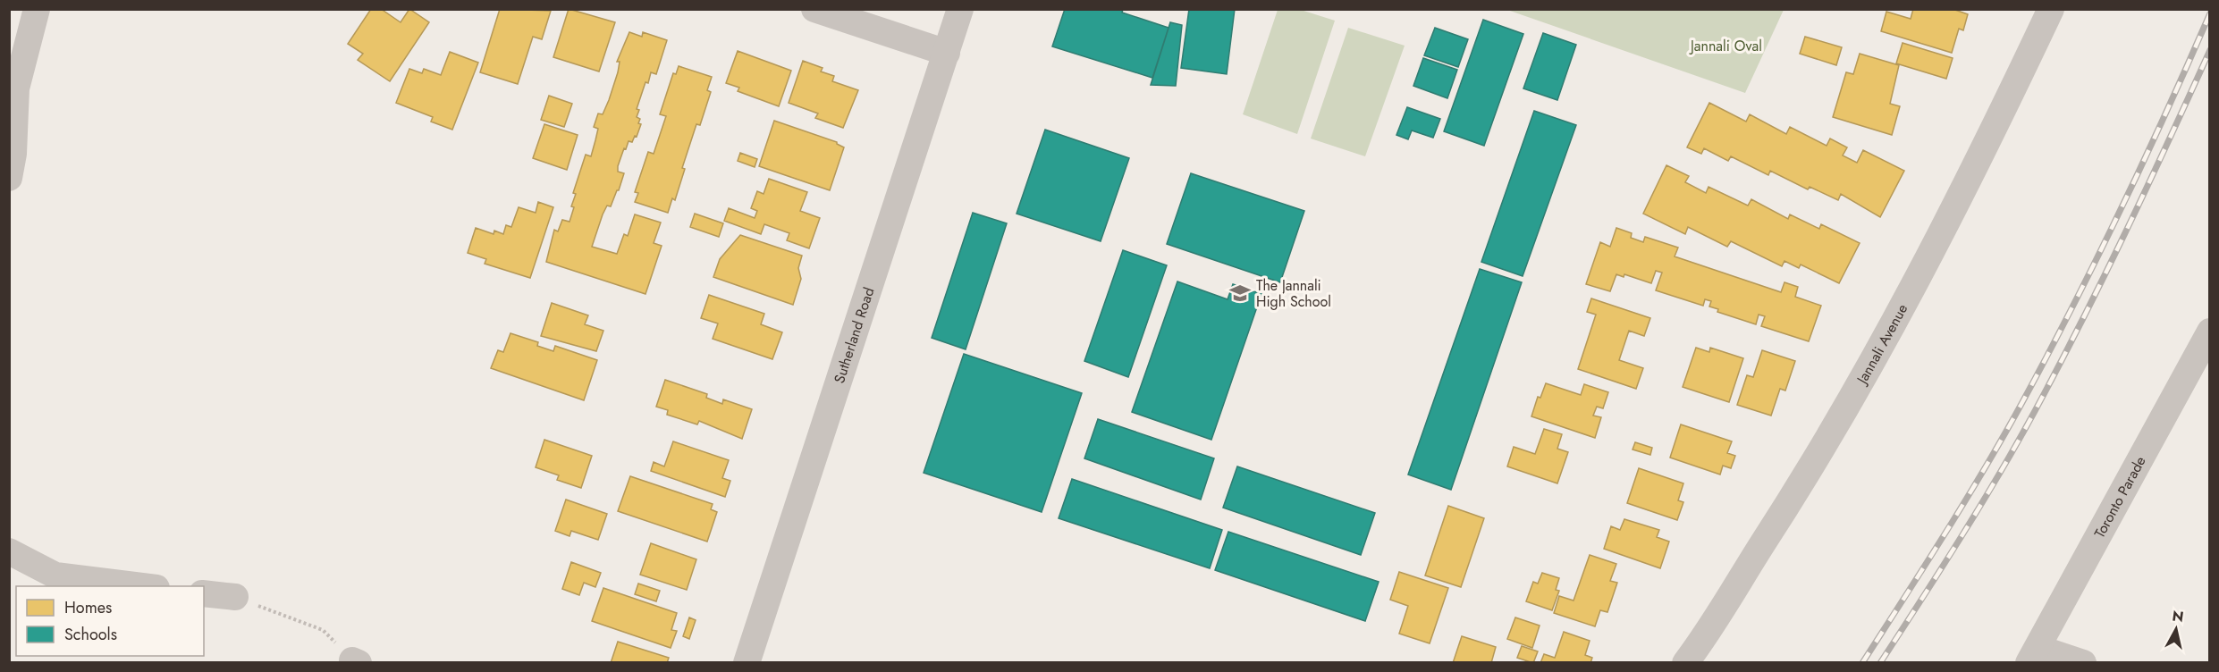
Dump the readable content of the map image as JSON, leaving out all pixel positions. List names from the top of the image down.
{
  "streets": {
    "street": ["Sutherland Road", "Jannali Avenue", "Toronto Parade"]
  },
  "parks": ["Jannali Oval"],
  "places": {
    "school or university": ["The Jannali High School"]
  },
  "legend": ["Homes", "Schools"],
  "north": "top"
}
